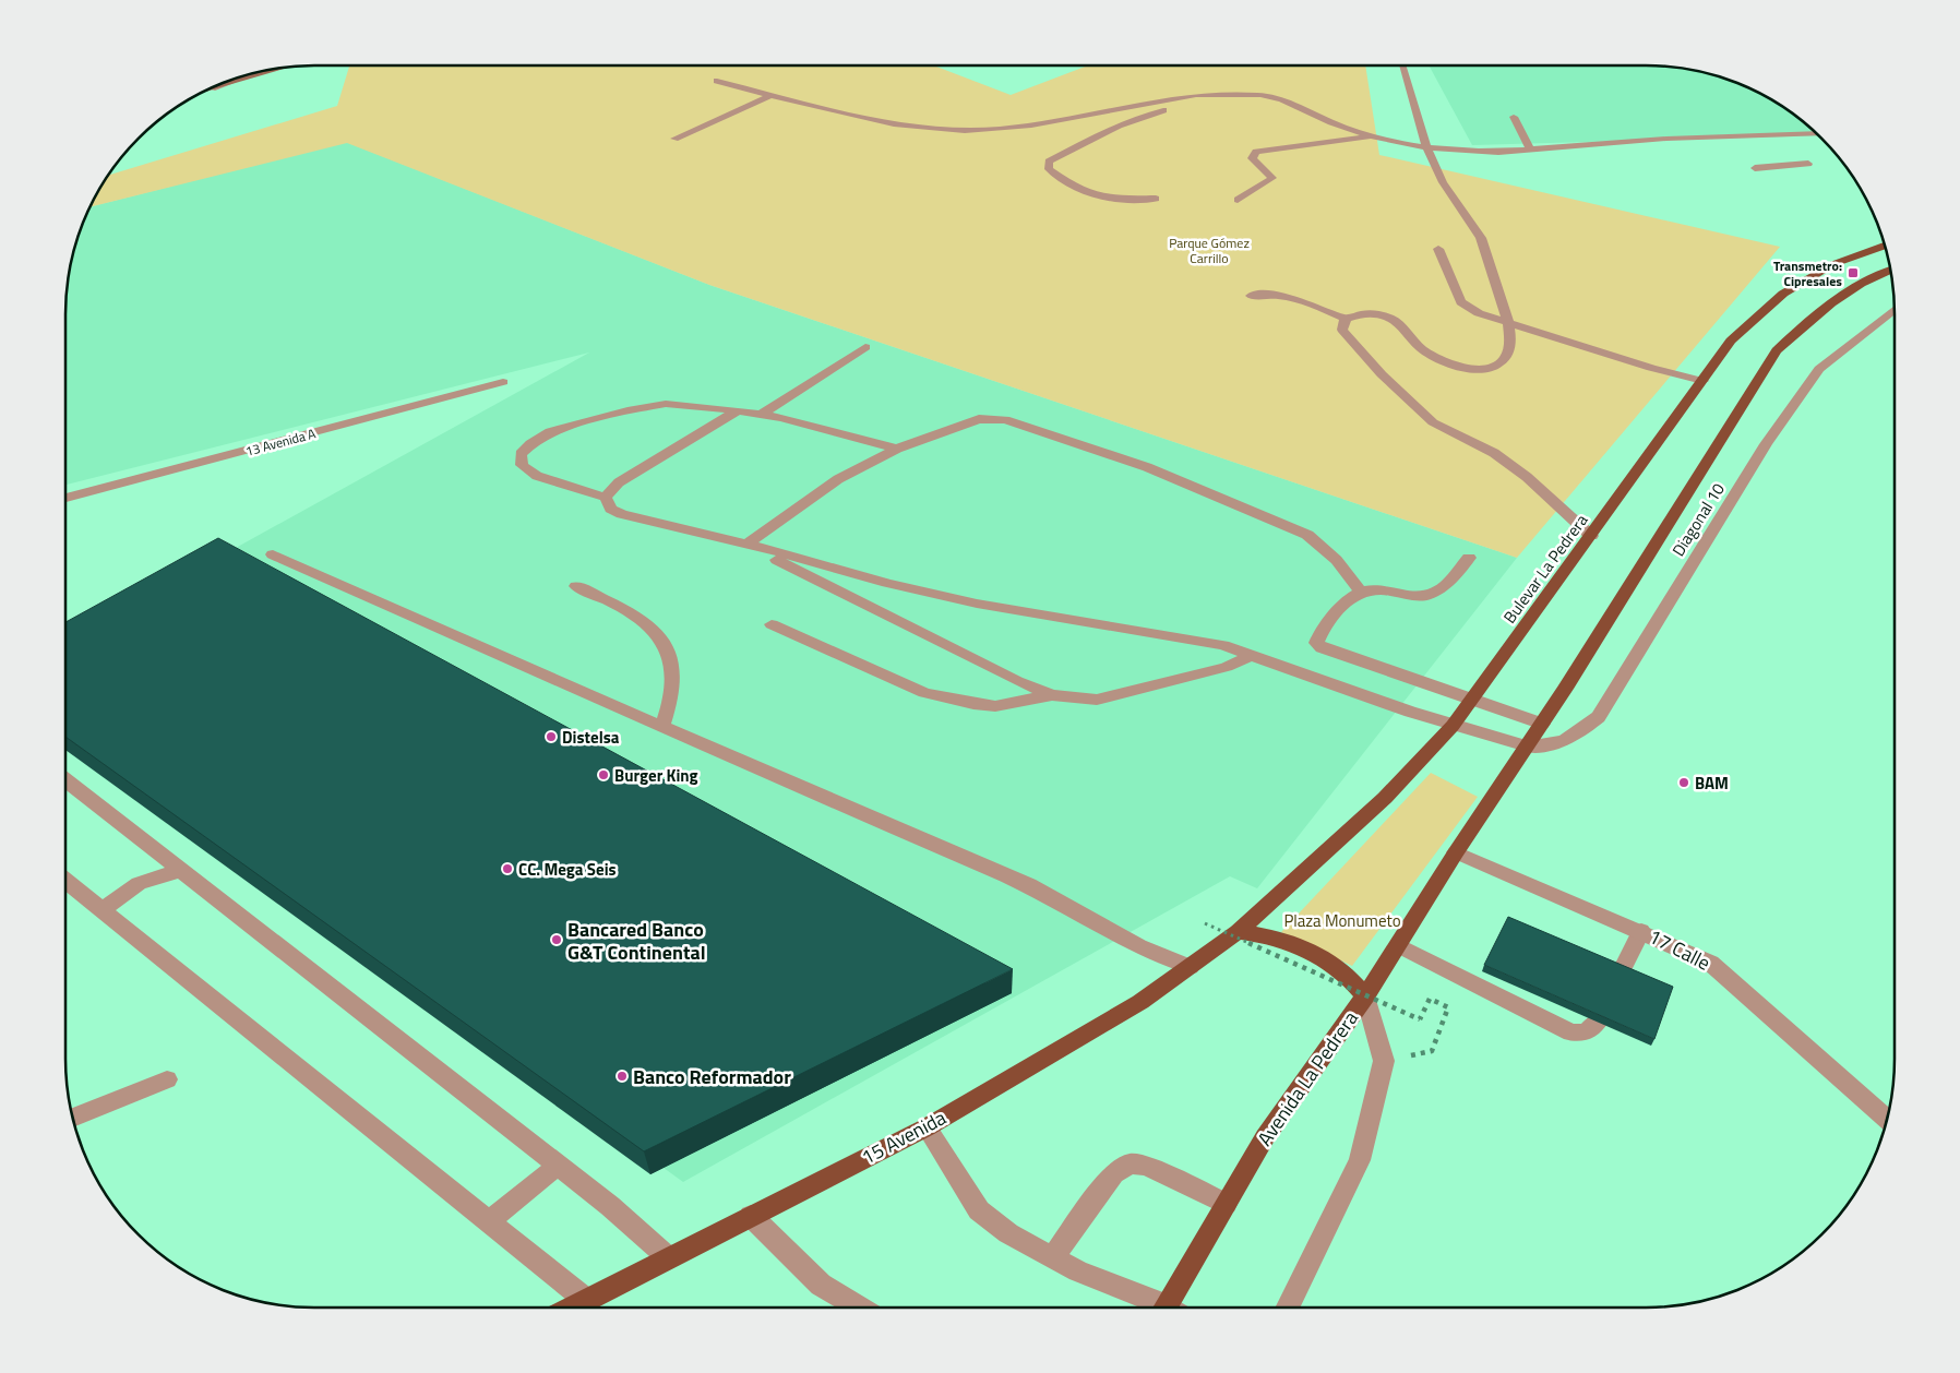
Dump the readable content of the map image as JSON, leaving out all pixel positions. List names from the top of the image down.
{
  "streets": {
    "main road": ["Bulevar La Pedrera", "Avenida La Pedrera", "15 Avenida"],
    "street": ["13 Avenida A", "Diagonal 10", "17 Calle"]
  },
  "crossings": [
    ["Bulevar La Pedrera", "15 Avenida"]
  ],
  "parks": ["Parque Gómez Carrillo", "Plaza Monumeto"],
  "places": {
    "transit": ["Transmetro: Cipresales"],
    "other": [
      "Distelsa",
      "Burger King",
      "BAM",
      "CC. Mega Seis",
      "Bancared Banco G&T Continental",
      "Banco Reformador"
    ]
  }
}
